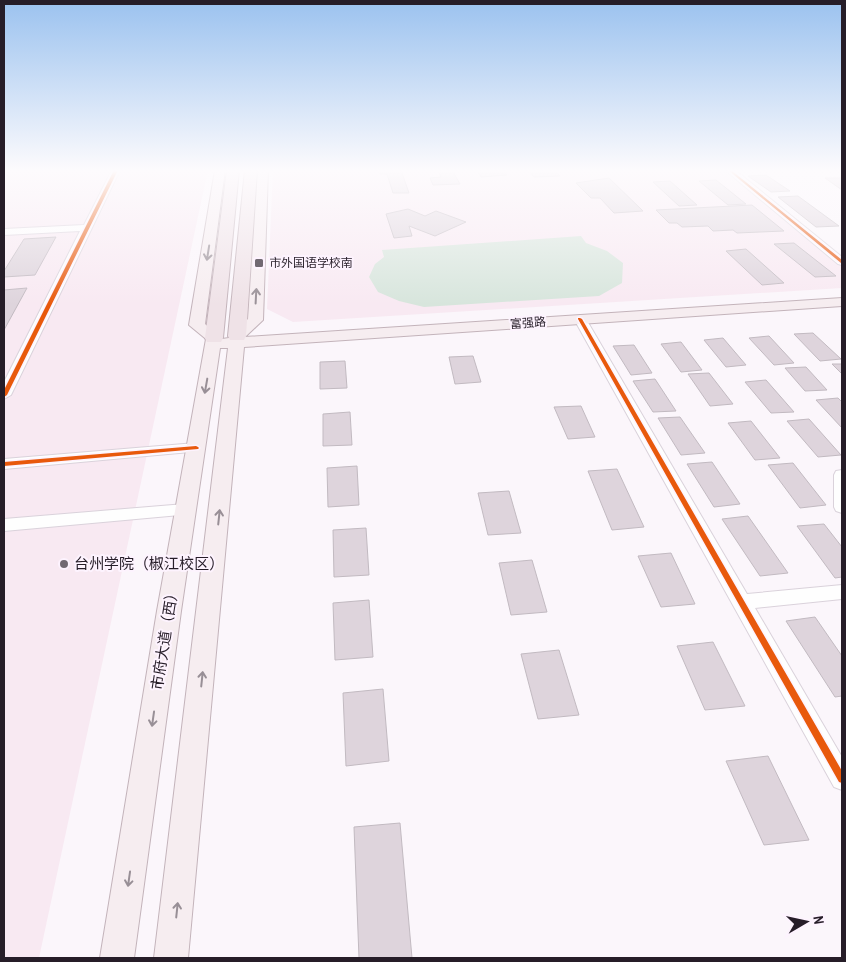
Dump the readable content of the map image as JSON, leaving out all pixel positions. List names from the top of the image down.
{
  "streets": {
    "highway": ["市府大道（西）"],
    "main road": ["富强路"]
  },
  "crossings": [
    ["富强路", "市府大道（西）"]
  ],
  "places": {
    "transit": ["市外国语学校南"],
    "other": ["台州学院（椒江校区）"]
  },
  "north": "right"
}
